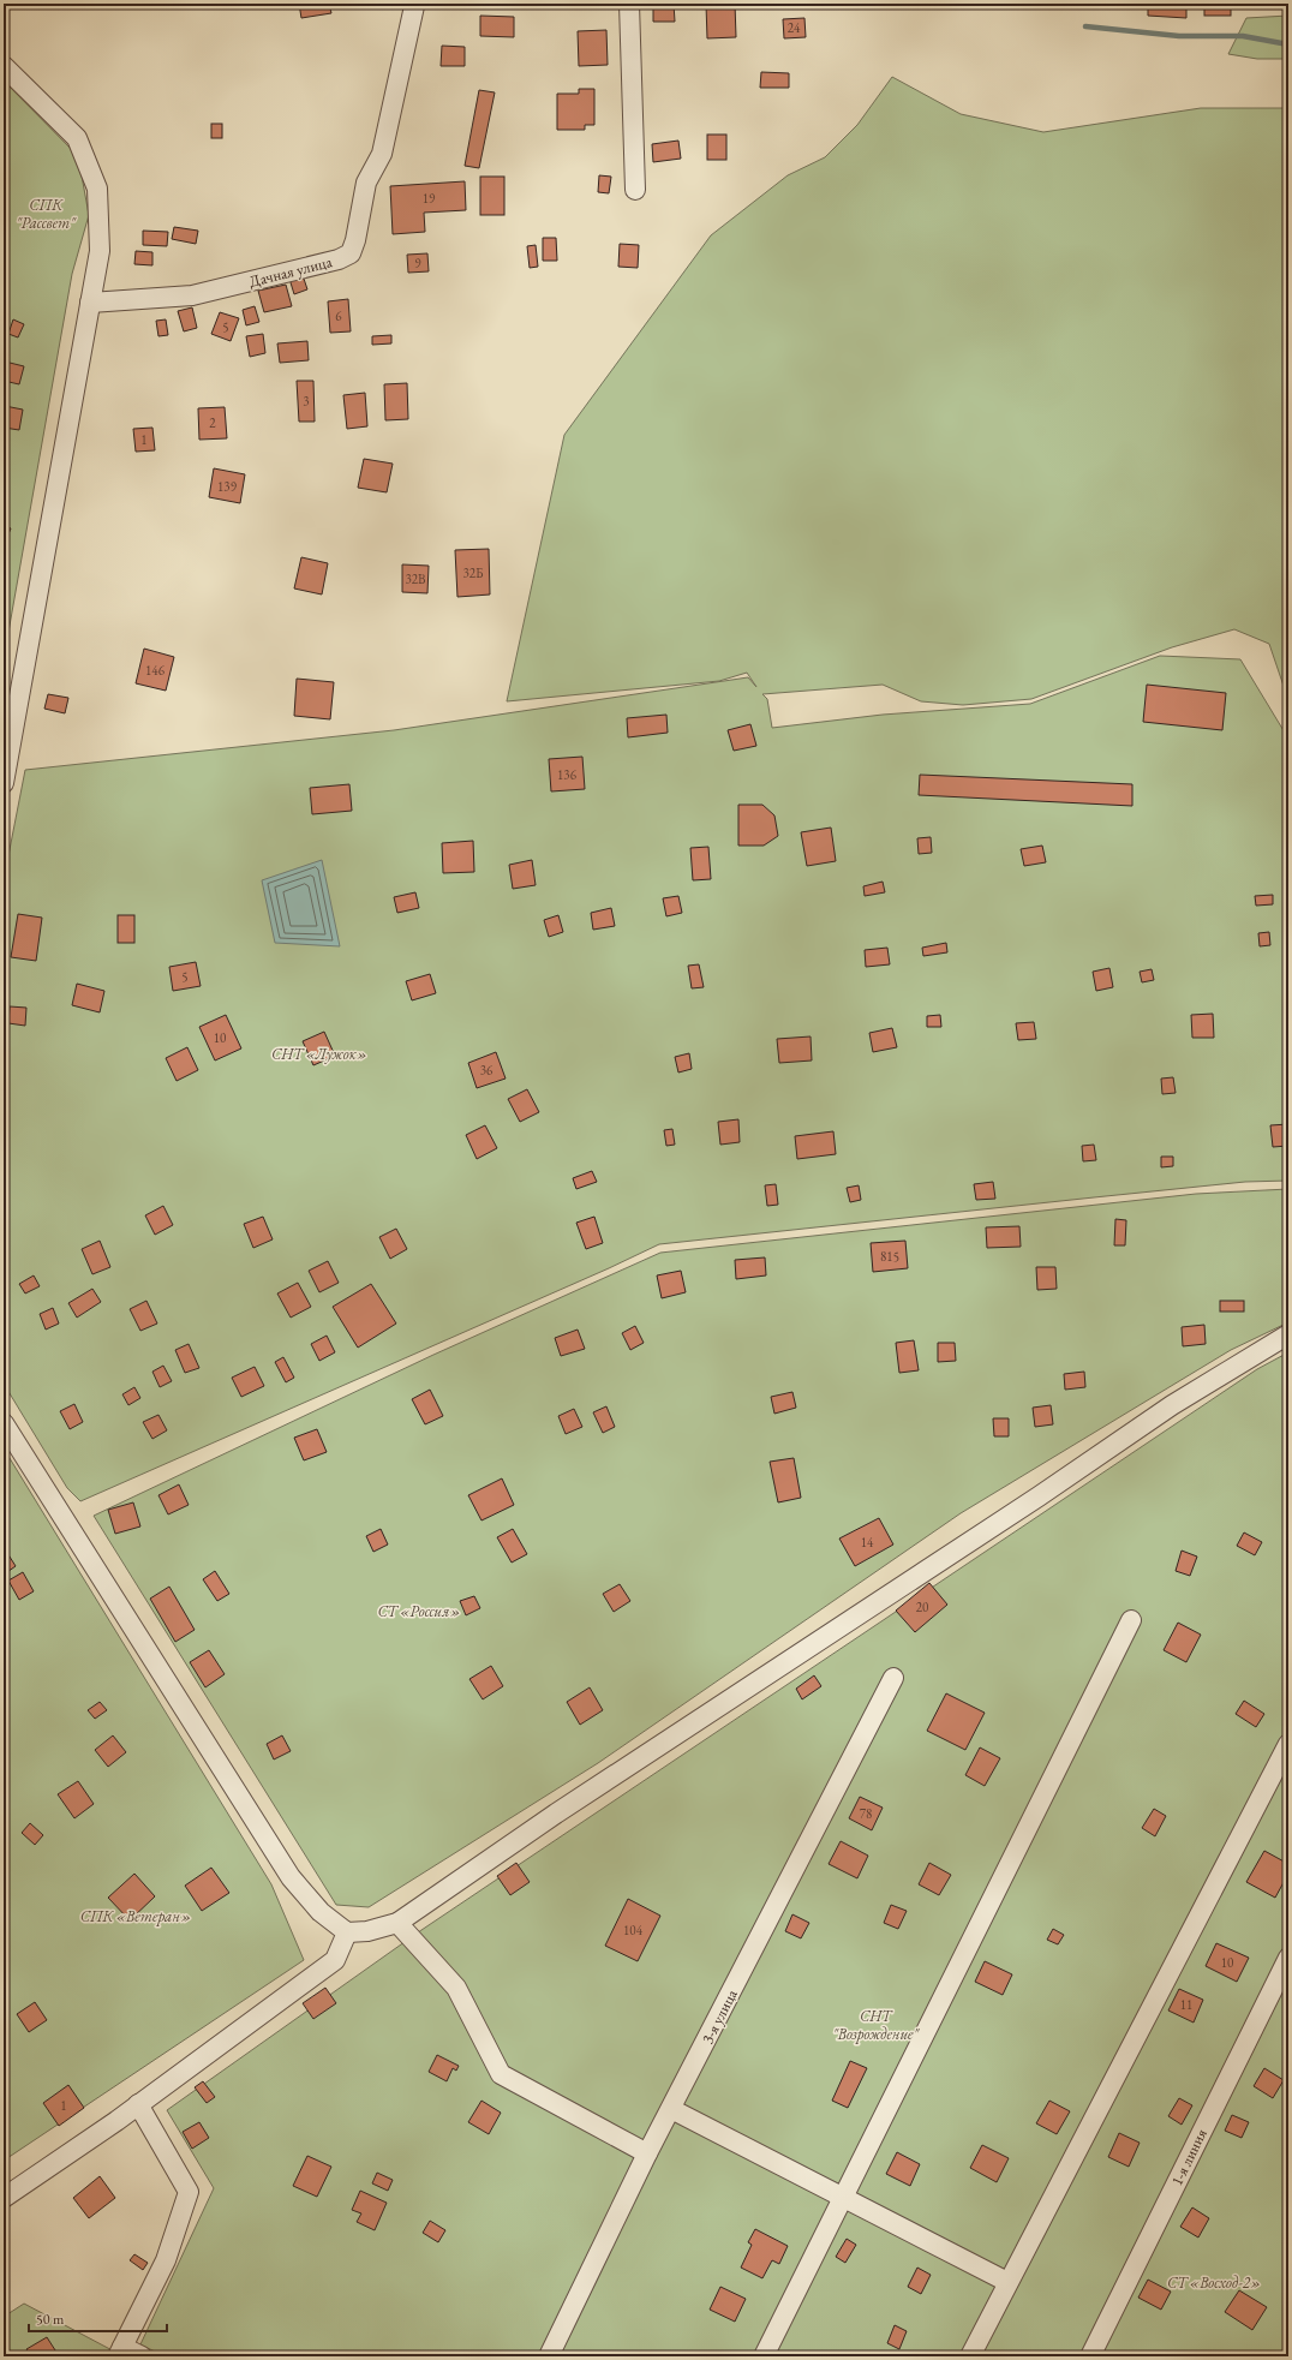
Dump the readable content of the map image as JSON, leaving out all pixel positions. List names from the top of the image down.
{
  "streets": {
    "street": ["Дачная улица", "3-я улица", "1-я линия"]
  },
  "parks": [
    "СПК \"Рассвет\"",
    "СНТ «Лужок»",
    "СТ «Россия»",
    "СПК «Ветеран»",
    "СНТ \"Возрождение\"",
    "СТ «Восход-2»"
  ],
  "house_numbers": [
    "24",
    "19",
    "9",
    "6",
    "5",
    "3",
    "2",
    "1",
    "139",
    "32Б",
    "32В",
    "146",
    "136",
    "5",
    "10",
    "36",
    "815",
    "14",
    "20",
    "78",
    "104",
    "10",
    "11",
    "1"
  ],
  "scale_bar": "50 m"
}
